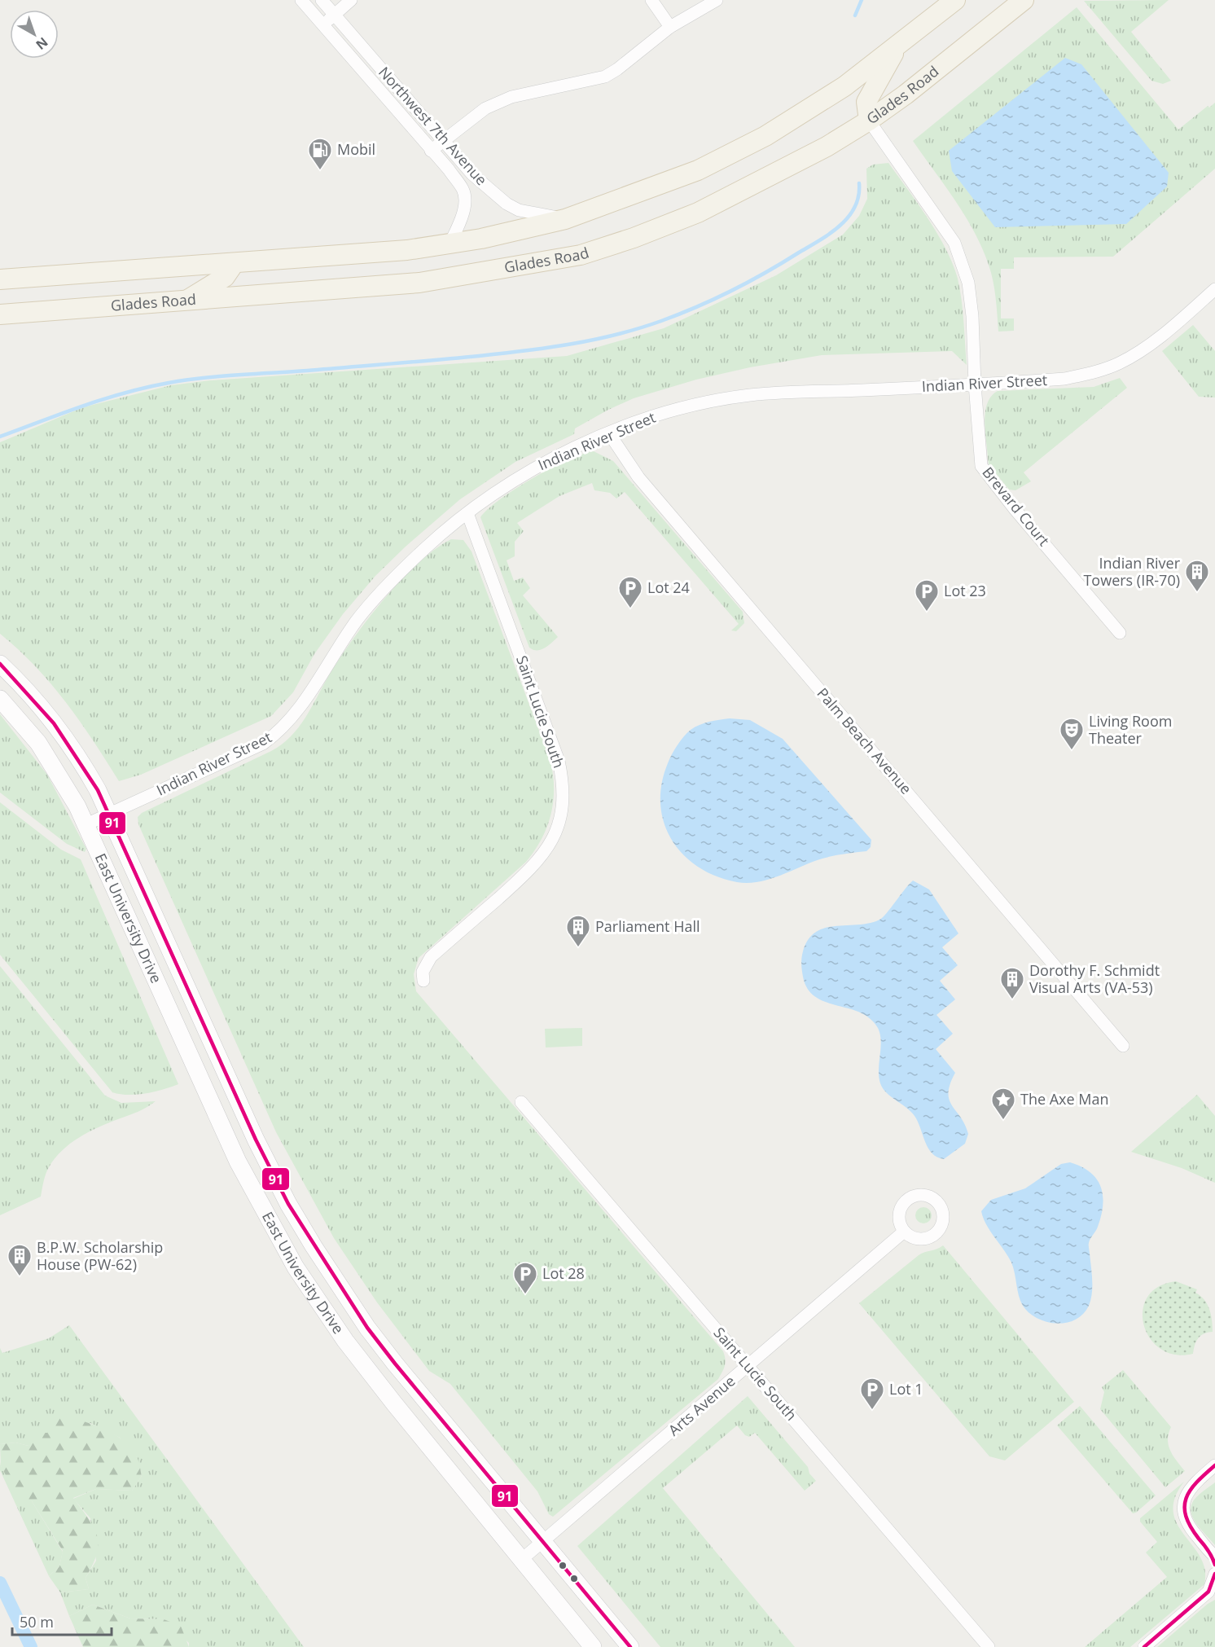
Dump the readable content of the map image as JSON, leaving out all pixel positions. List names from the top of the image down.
{
  "streets": {
    "main road": ["Glades Road"],
    "street": [
      "Northwest 7th Avenue",
      "Indian River Street",
      "Brevard Court",
      "Saint Lucie South",
      "Palm Beach Avenue",
      "East University Drive",
      "Arts Avenue"
    ]
  },
  "crossings": [
    ["Glades Road", "Brevard Court"],
    ["Indian River Street", "Brevard Court"],
    ["Indian River Street", "Saint Lucie South"],
    ["Indian River Street", "Palm Beach Avenue"],
    ["Indian River Street", "East University Drive"],
    ["Saint Lucie South", "Arts Avenue"],
    ["East University Drive", "Arts Avenue"]
  ],
  "places": {
    "fuel station": ["Mobil"],
    "building": [
      "Indian River Towers (IR-70)",
      "Parliament Hall",
      "Dorothy F. Schmidt Visual Arts (VA-53)",
      "B.P.W. Scholarship House (PW-62)"
    ],
    "parking": [
      "Lot 24",
      "Lot 23",
      "Lot 28",
      "Lot 1"
    ],
    "theatre": ["Living Room Theater"],
    "place": ["The Axe Man"]
  },
  "lines": ["transit line 91"],
  "scale_bar": "50 m",
  "north": "bottom right"
}
